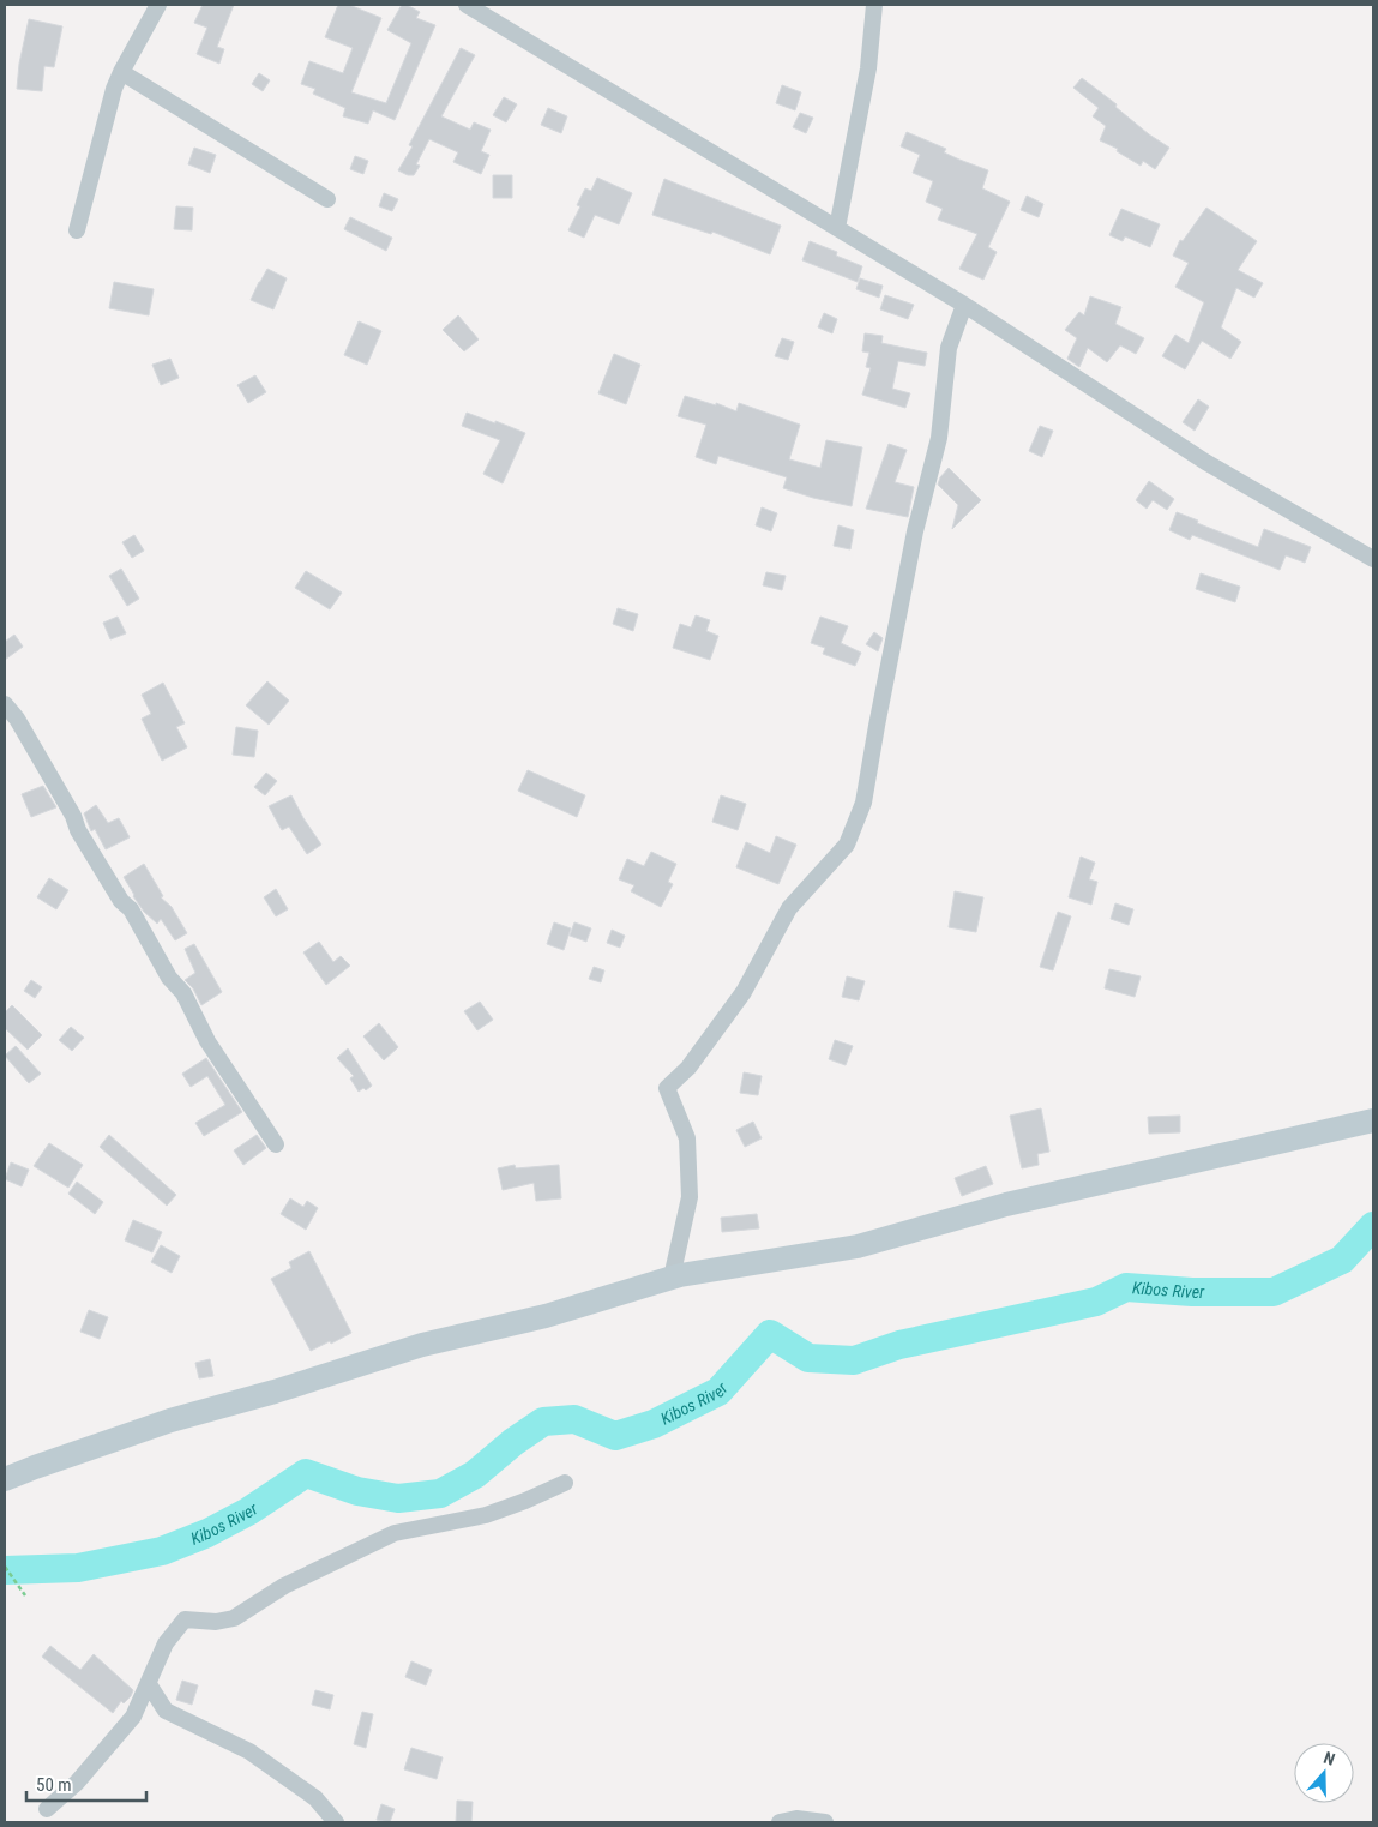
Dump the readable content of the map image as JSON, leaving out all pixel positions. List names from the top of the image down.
{
  "water": ["Kibos River"],
  "scale_bar": "50 m",
  "north": "top"
}
